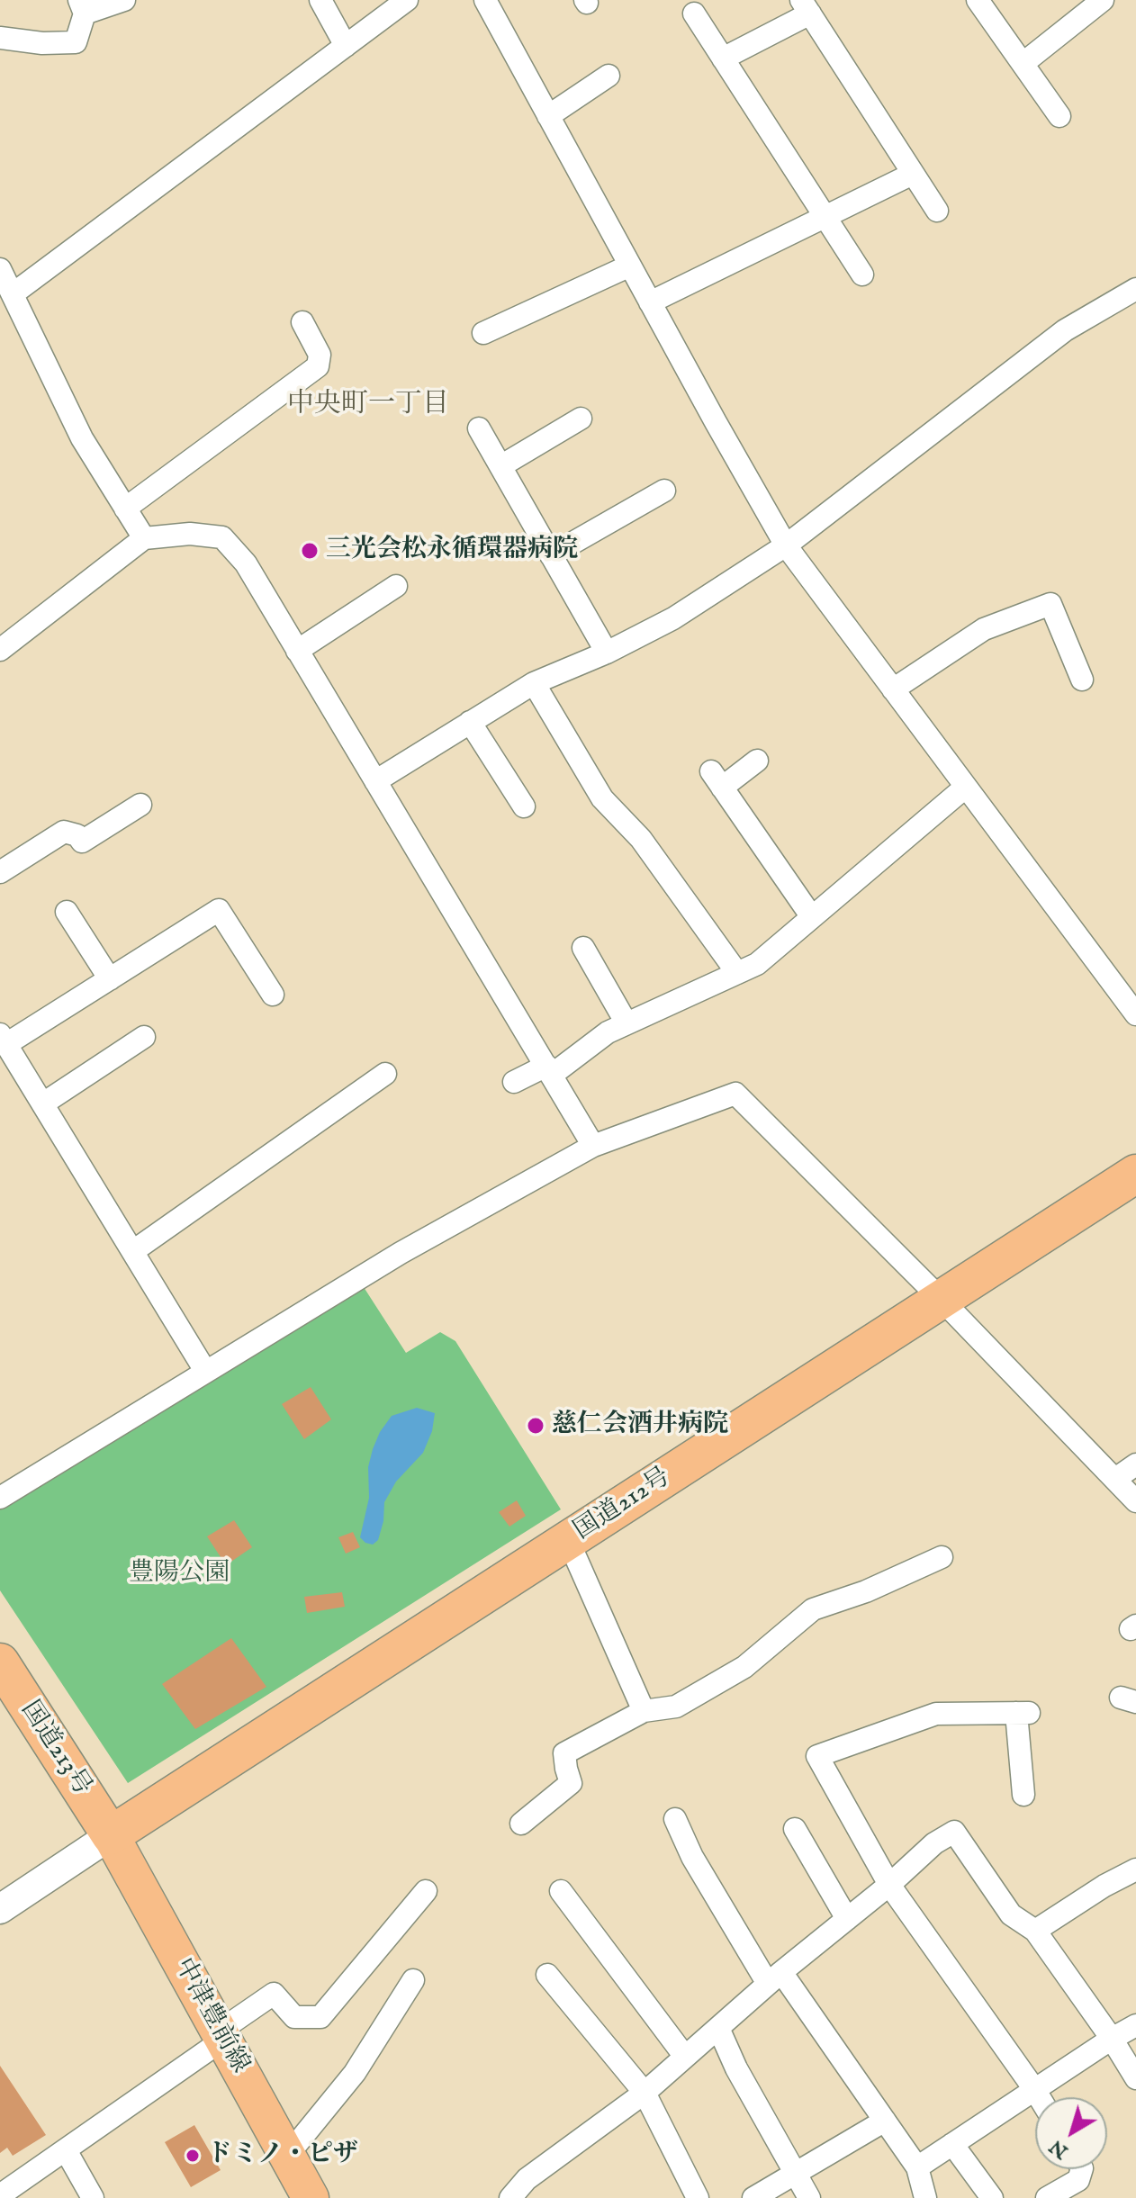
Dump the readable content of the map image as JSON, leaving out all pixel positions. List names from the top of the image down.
{
  "streets": {
    "highway": ["国道212号", "国道213号"],
    "main road": ["中津豊前線"]
  },
  "crossings": [
    ["国道212号", "国道213号"],
    ["国道212号", "中津豊前線"],
    ["国道213号", "中津豊前線"]
  ],
  "districts": ["中央町一丁目"],
  "parks": ["豊陽公園"],
  "places": ["三光会松永循環器病院", "慈仁会酒井病院", "ドミノ・ピザ"],
  "north": "bottom left"
}
